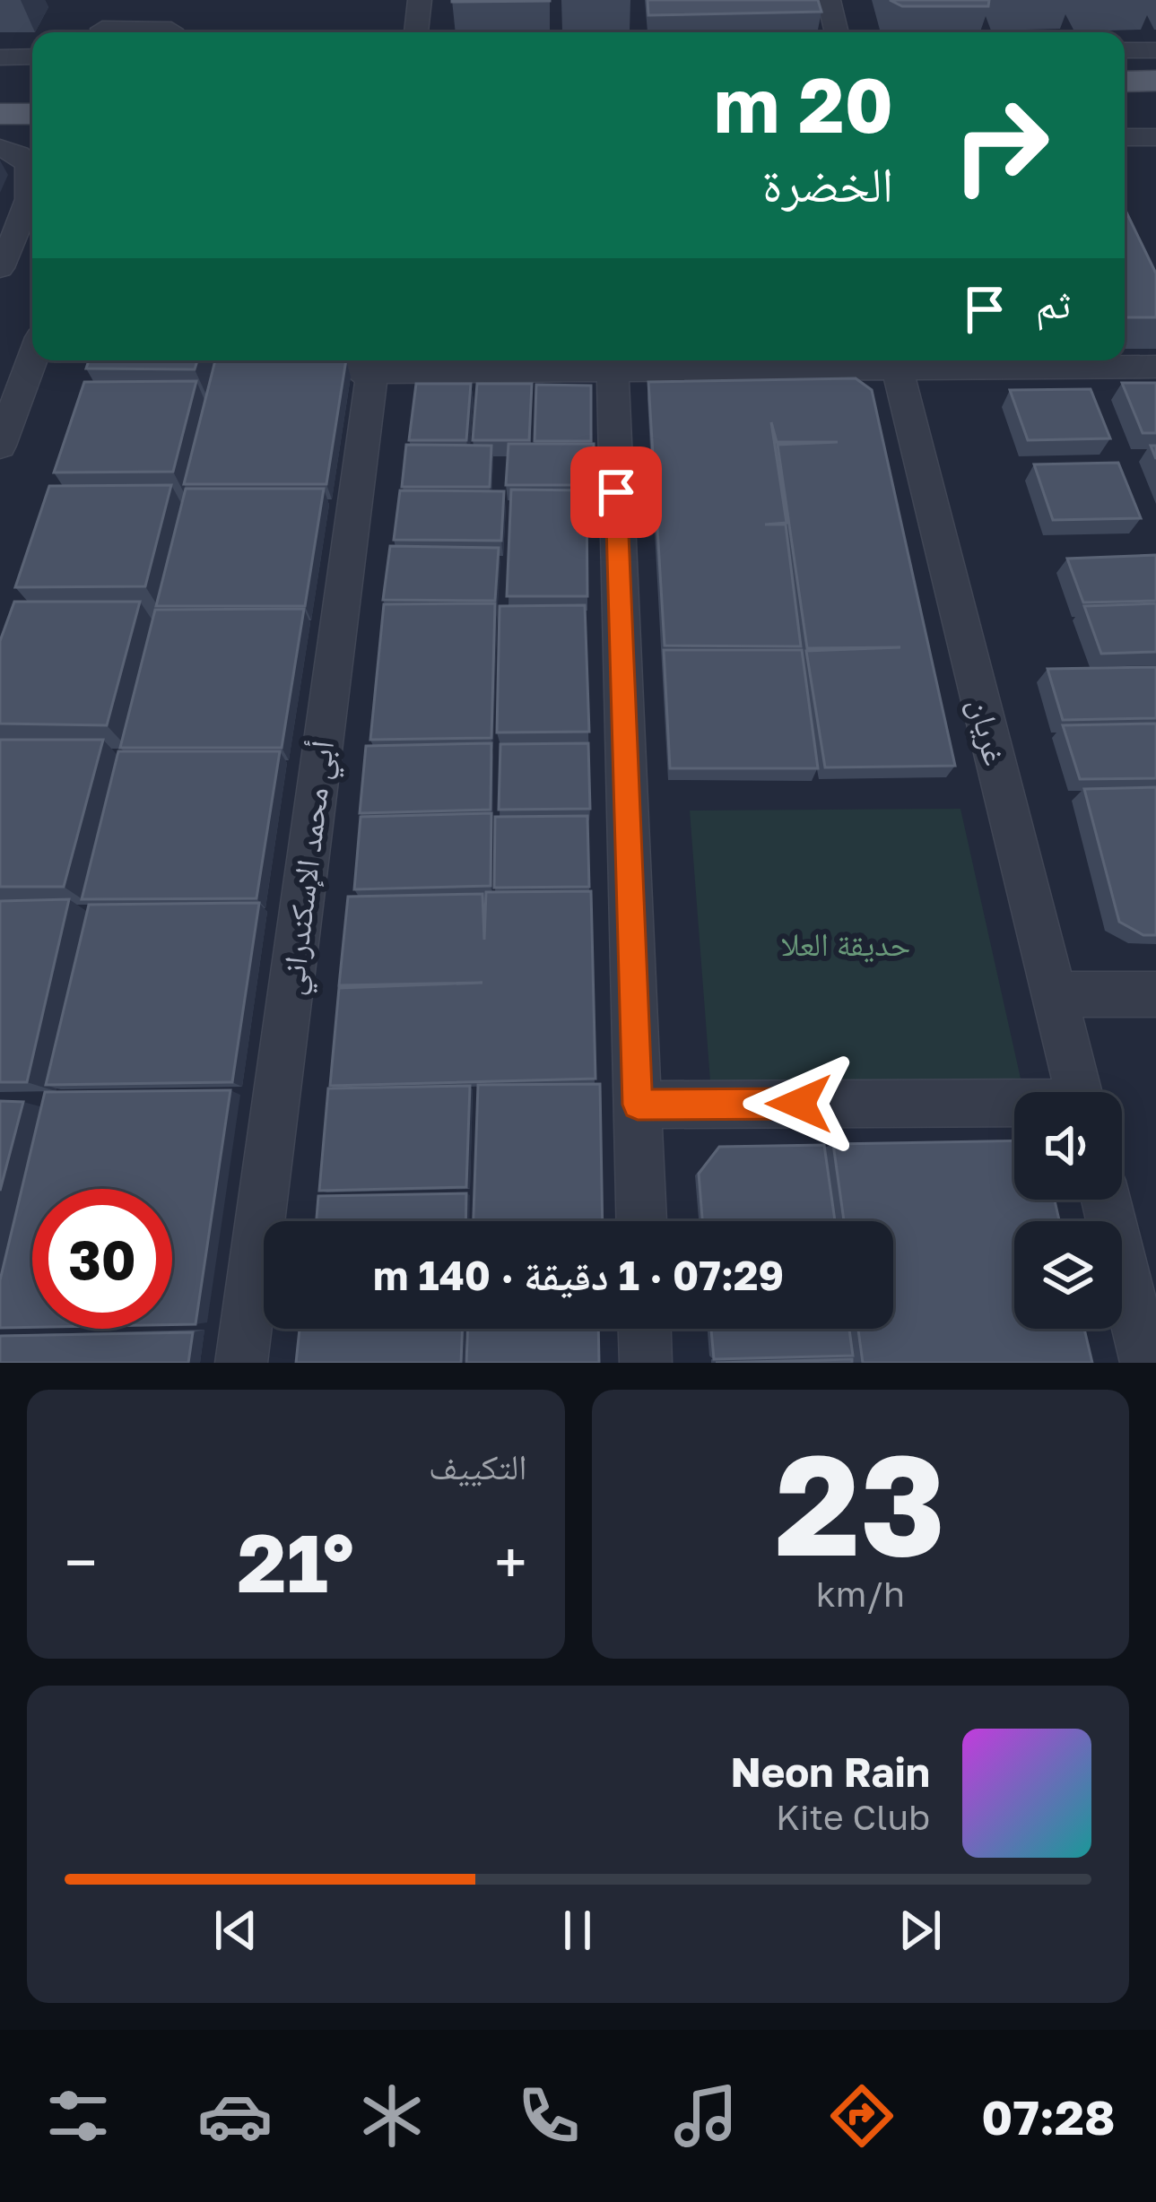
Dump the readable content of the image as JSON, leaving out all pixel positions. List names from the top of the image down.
{
  "streets": {
    "street": ["غريان", "أبي محمد الإسكندراني"]
  },
  "parks": ["حديقة العلا"],
  "page": {
    "turn": ["20 m", "الخضرة"],
    "then": "ثم",
    "limit": "30",
    "trip": "07:29 · 1 دقيقة · 140 m",
    "tile": [
      ["23", "km/h"],
      "التكييف"
    ],
    "heat": ["−", "21°", "+"],
    "song": ["Neon Rain", "Kite Club"],
    "tabs": "07:28"
  }
}
